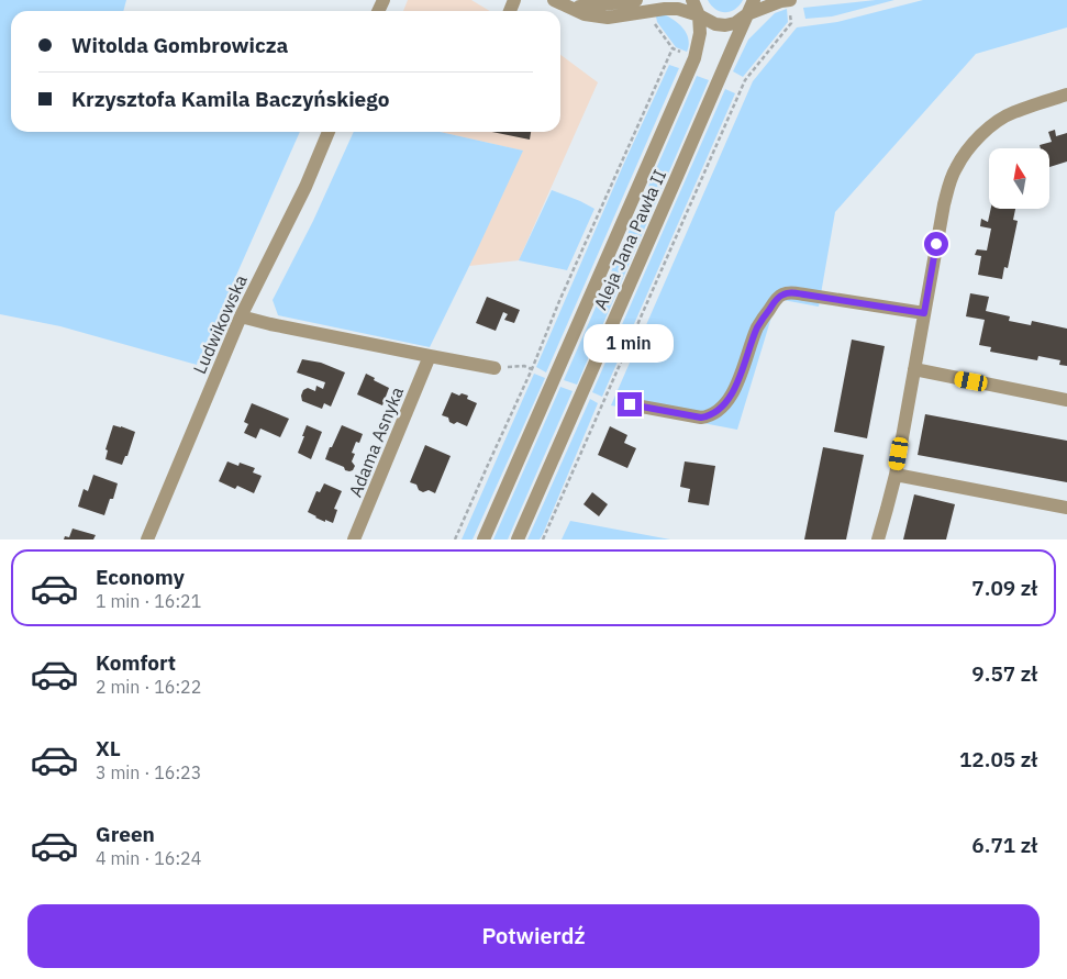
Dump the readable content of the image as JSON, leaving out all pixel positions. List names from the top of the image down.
{
  "streets": {
    "street": ["Aleja Jana Pawła II", "Ludwikowska", "Adama Asnyka"]
  },
  "north": "top",
  "page": {
    "banner": ["Witolda Gombrowicza", "Krzysztofa Kamila Baczyńskiego"],
    "bubble": "1 min",
    "list": [
      {
        "name": "Economy",
        "note": "1 min · 16:21",
        "value": "7.09 zł"
      },
      {
        "name": "Komfort",
        "note": "2 min · 16:22",
        "value": "9.57 zł"
      },
      {
        "name": "XL",
        "note": "3 min · 16:23",
        "value": "12.05 zł"
      },
      {
        "name": "Green",
        "note": "4 min · 16:24",
        "value": "6.71 zł"
      }
    ],
    "buttons": "Potwierdź"
  }
}
